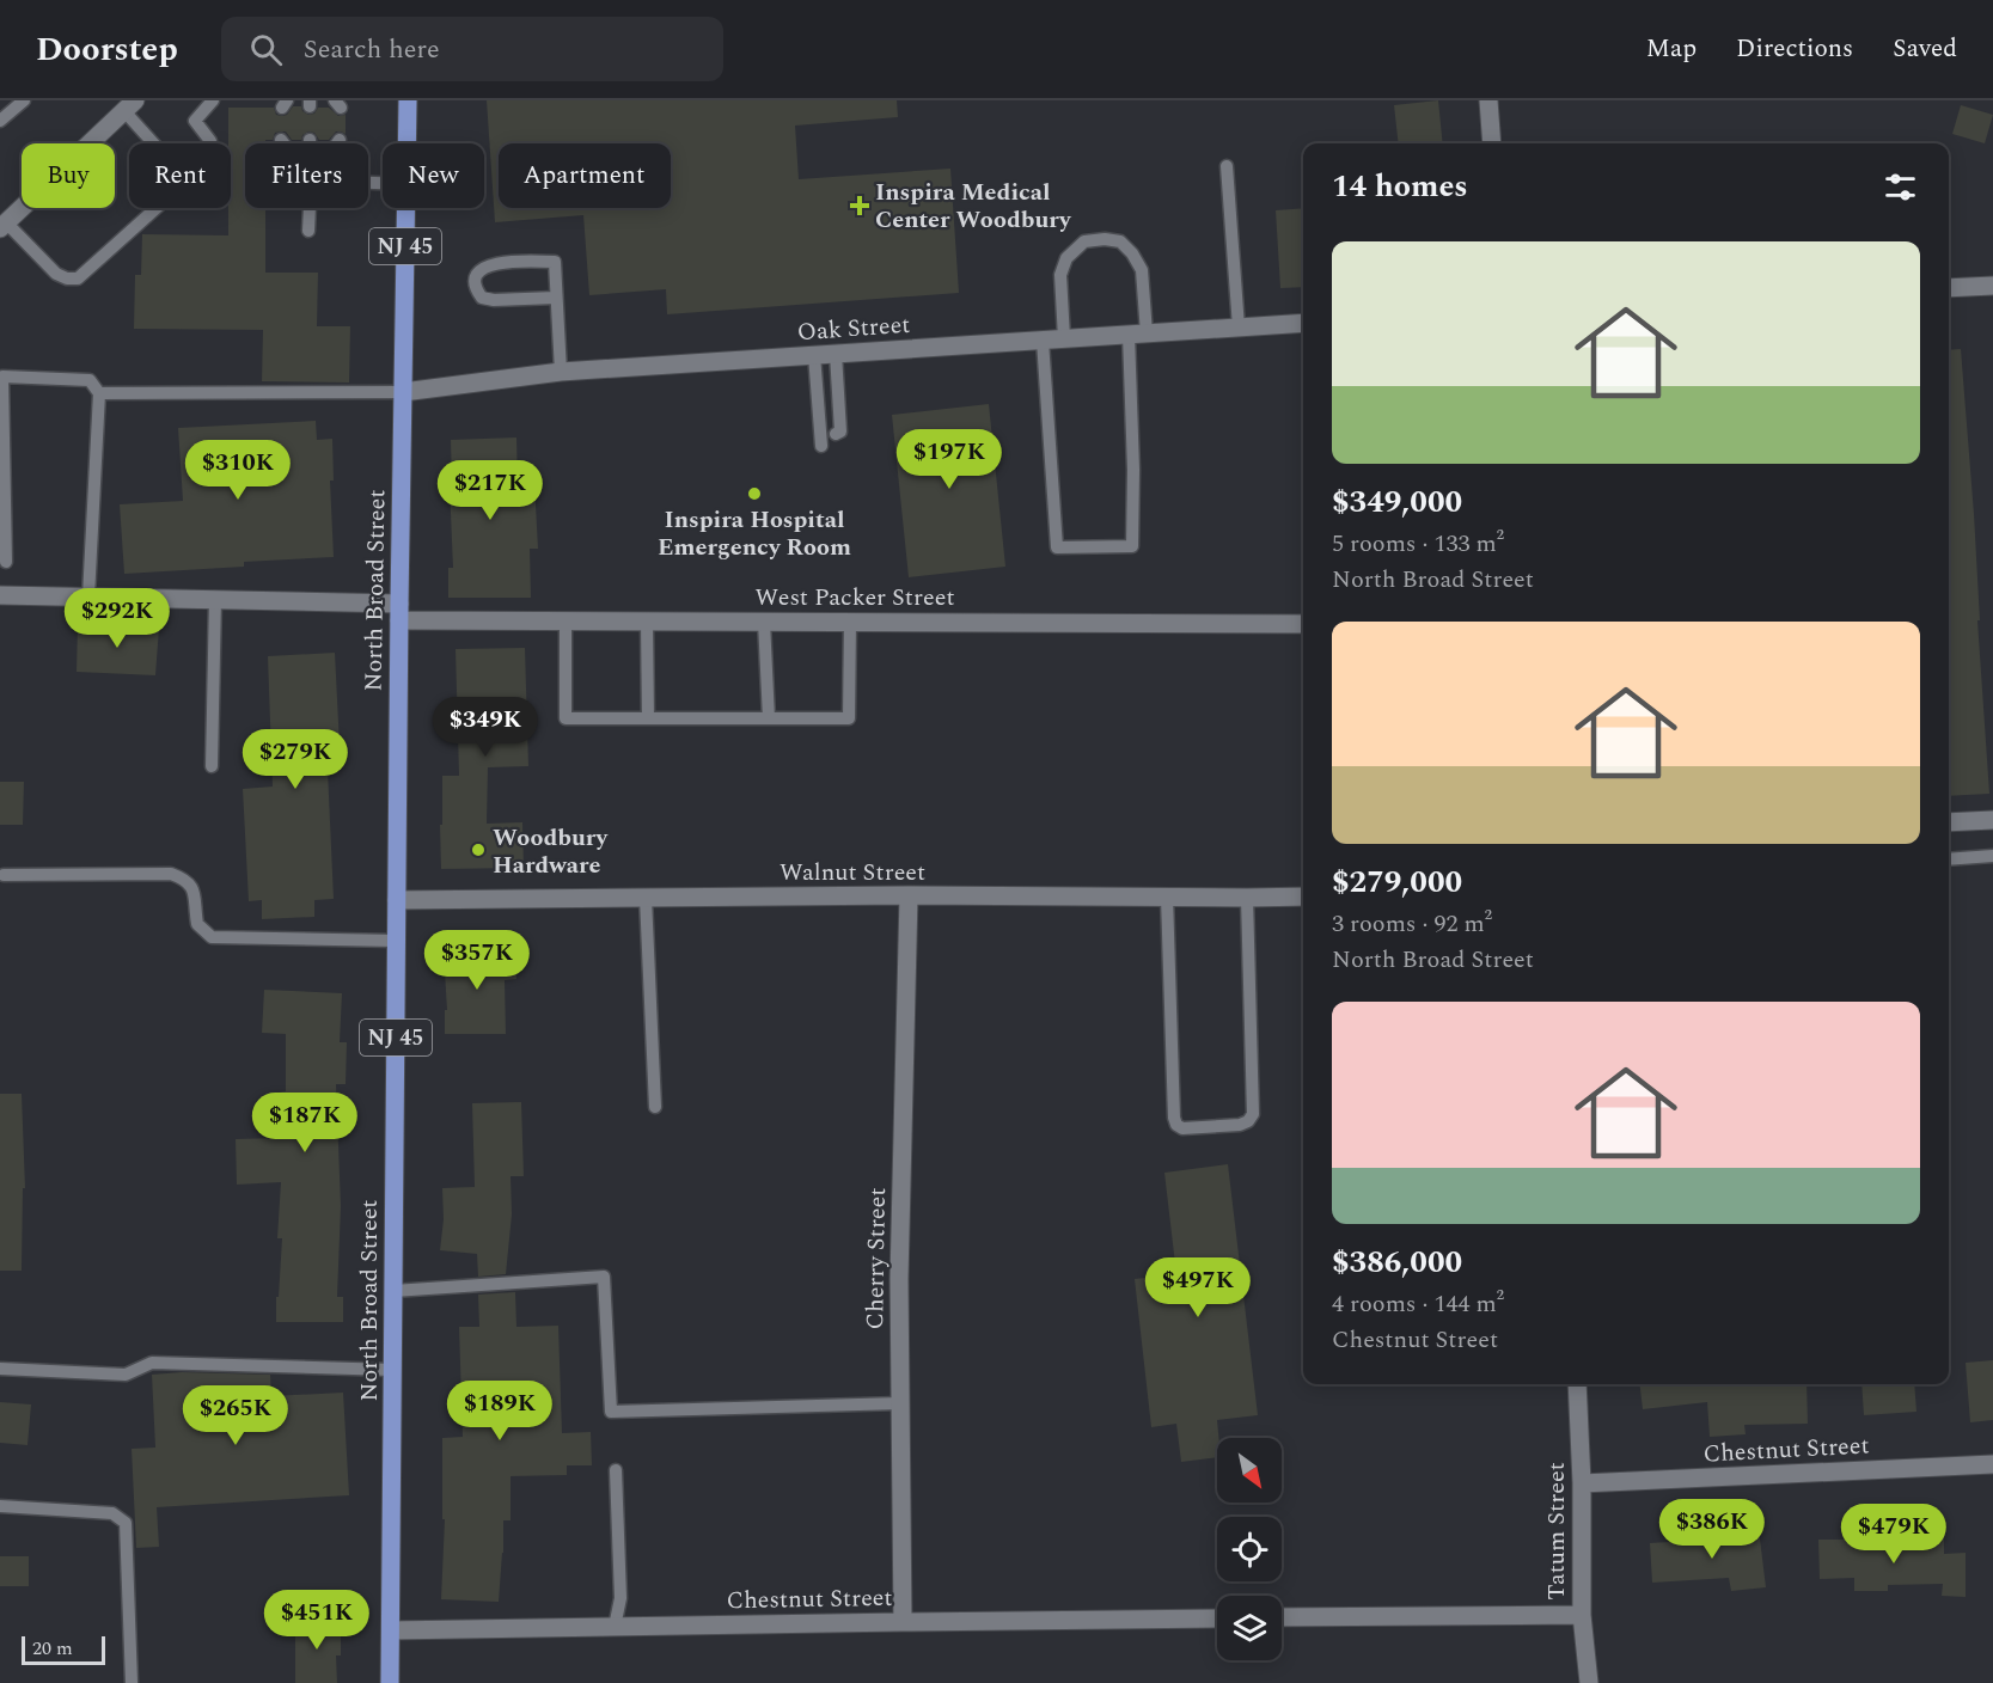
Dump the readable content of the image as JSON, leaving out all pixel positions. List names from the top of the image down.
{
  "streets": {
    "main road": ["NJ 45", "North Broad Street"],
    "street": [
      "Oak Street",
      "West Packer Street",
      "Walnut Street",
      "Cherry Street",
      "Chestnut Street",
      "Tatum Street"
    ]
  },
  "crossings": [
    ["Oak Street", "North Broad Street"],
    ["North Broad Street", "West Packer Street"],
    ["North Broad Street", "Walnut Street"],
    ["North Broad Street", "Chestnut Street"],
    ["Walnut Street", "Cherry Street"],
    ["Cherry Street", "Chestnut Street"],
    ["Chestnut Street", "Tatum Street"]
  ],
  "places": {
    "health": ["Inspira Medical Center Woodbury"],
    "other": ["Inspira Hospital Emergency Room", "Woodbury Hardware"]
  },
  "scale_bar": "20 m",
  "north": "bottom right",
  "page": {
    "header": "Doorstep",
    "search": "Search here",
    "nav": ["Map", "Directions", "Saved"],
    "chip": [
      "Buy",
      "Rent",
      "Filters",
      "New",
      "Apartment"
    ],
    "heading": "14 homes",
    "list": [
      {
        "name": "$349,000",
        "note": "5 rooms · 133 m² · North Broad Street"
      },
      {
        "name": "$279,000",
        "note": "3 rooms · 92 m² · North Broad Street"
      },
      {
        "name": "$386,000",
        "note": "4 rooms · 144 m² · Chestnut Street"
      }
    ],
    "price": [
      "$197K",
      "$310K",
      "$217K",
      "$292K",
      "$349K",
      "$279K",
      "$357K",
      "$187K",
      "$497K",
      "$189K",
      "$265K",
      "$386K",
      "$479K",
      "$451K"
    ],
    "scale": "20 m"
  }
}
